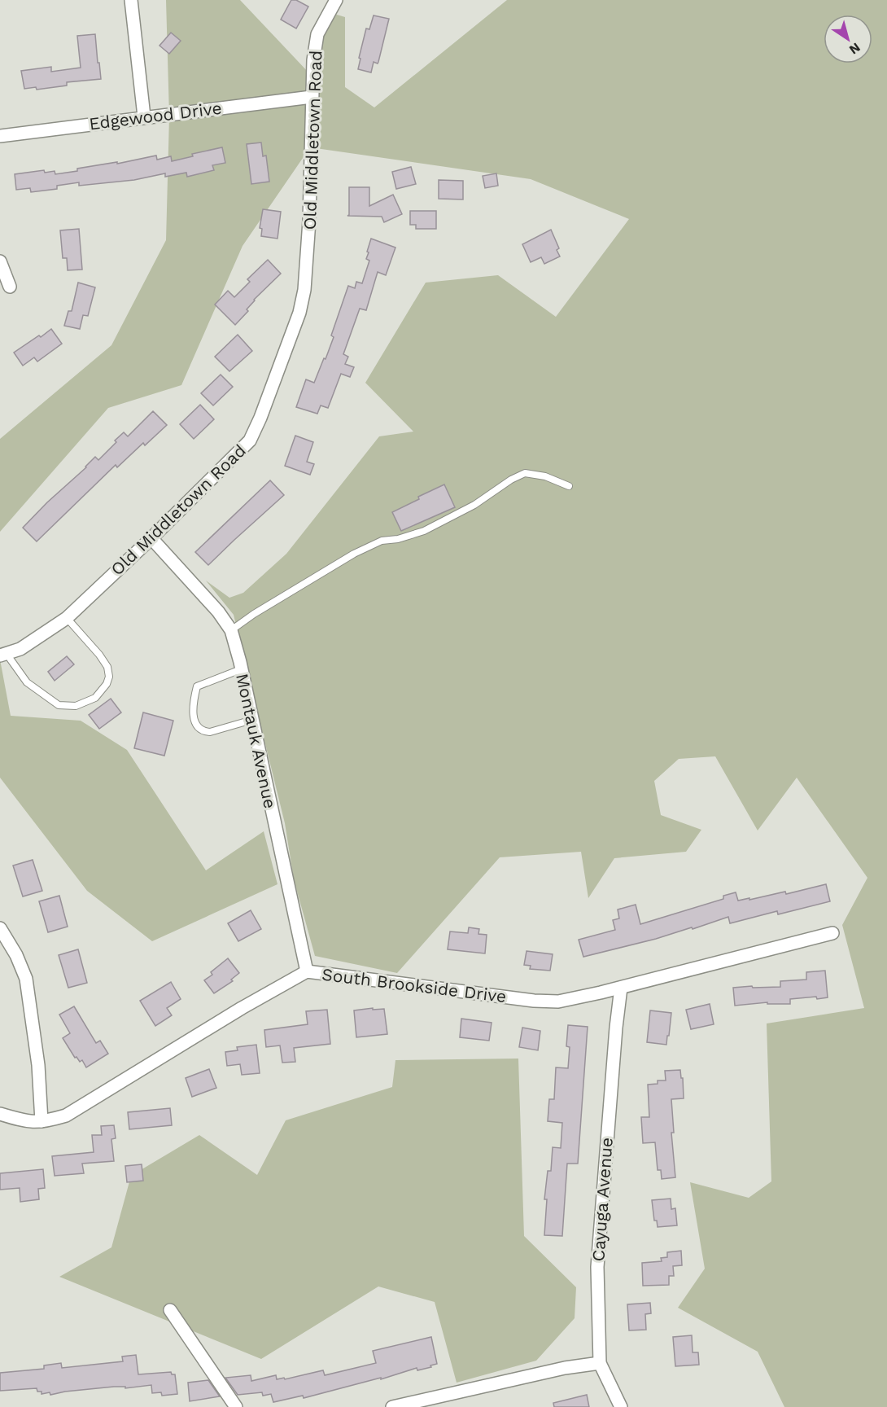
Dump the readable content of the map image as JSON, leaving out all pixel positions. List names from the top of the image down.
{
  "streets": {
    "street": [
      "Edgewood Drive",
      "Old Middletown Road",
      "Montauk Avenue",
      "South Brookside Drive",
      "Cayuga Avenue"
    ]
  },
  "crossings": [
    ["Edgewood Drive", "Old Middletown Road"],
    ["Old Middletown Road", "Montauk Avenue"],
    ["Montauk Avenue", "South Brookside Drive"],
    ["South Brookside Drive", "Cayuga Avenue"]
  ],
  "north": "bottom right"
}
